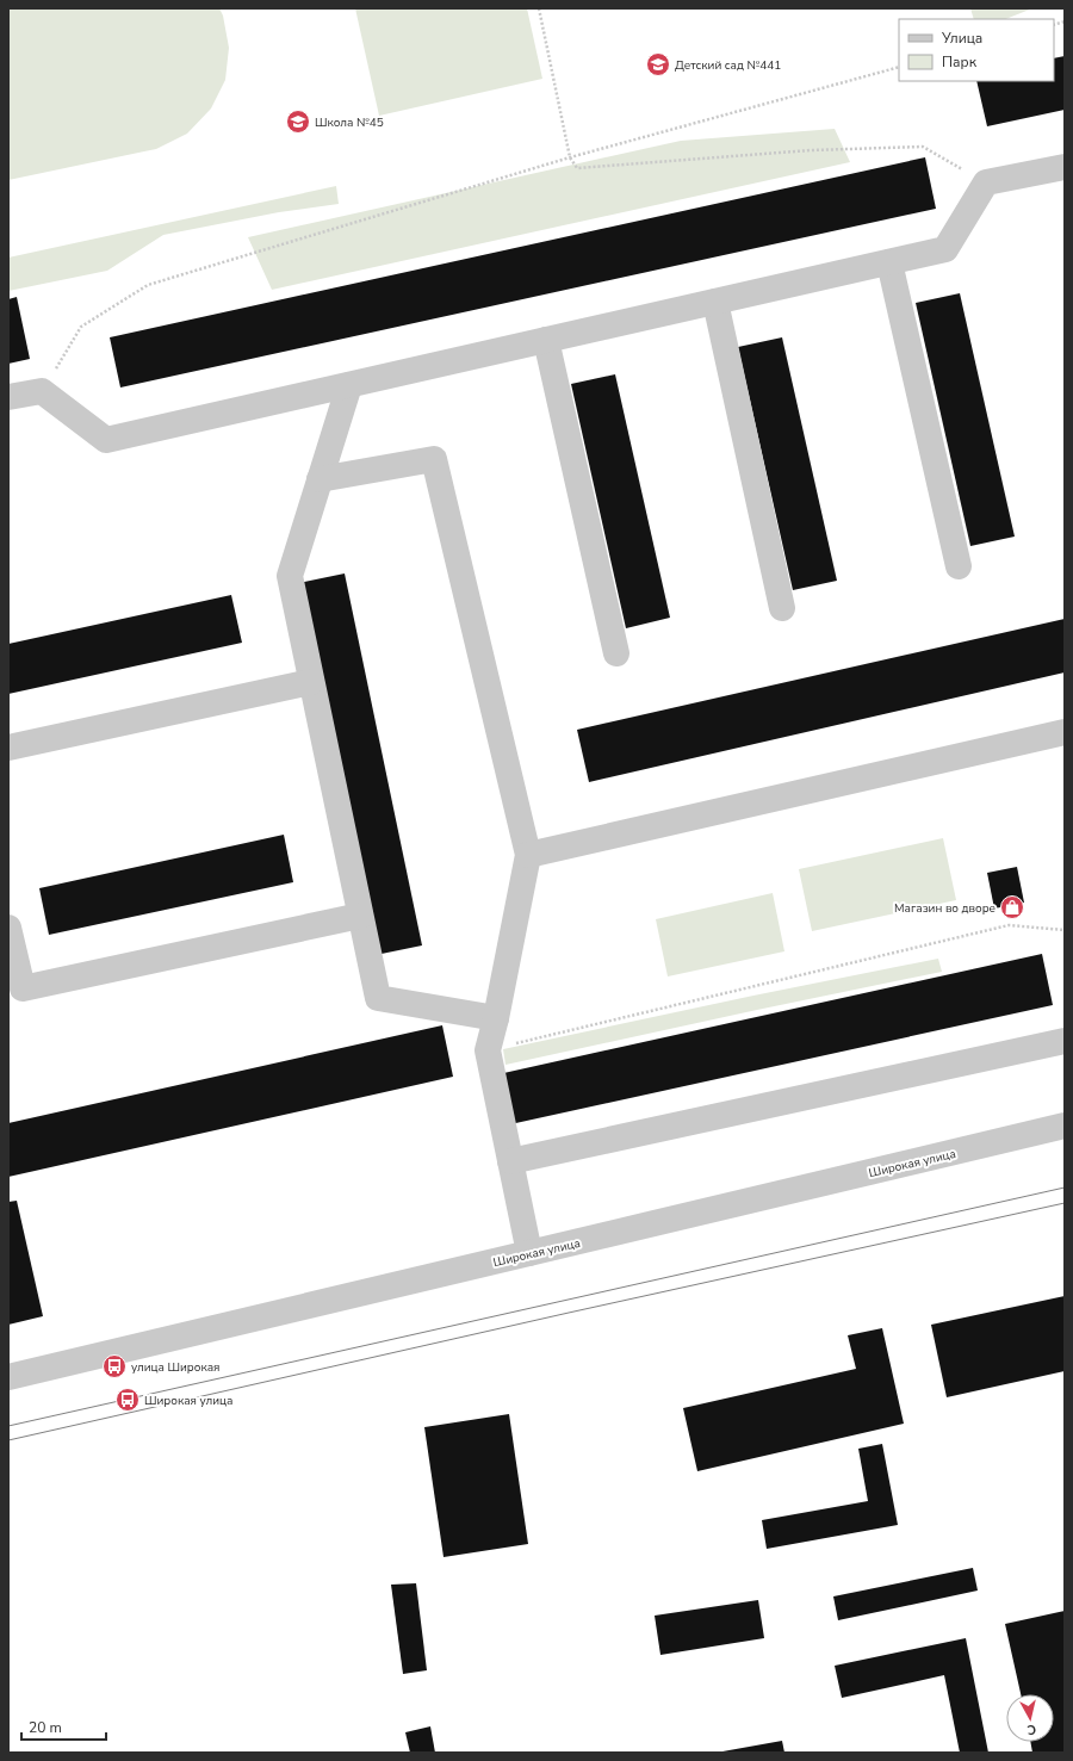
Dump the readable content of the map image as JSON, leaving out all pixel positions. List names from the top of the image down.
{
  "streets": {
    "street": ["Широкая улица"]
  },
  "places": {
    "school or university": ["Детский сад №441", "Школа №45"],
    "shop": ["Магазин во дворе"],
    "bus stop": ["улица Широкая", "Широкая улица"]
  },
  "legend": ["Улица", "Парк"],
  "scale_bar": "20 m",
  "north": "bottom"
}
